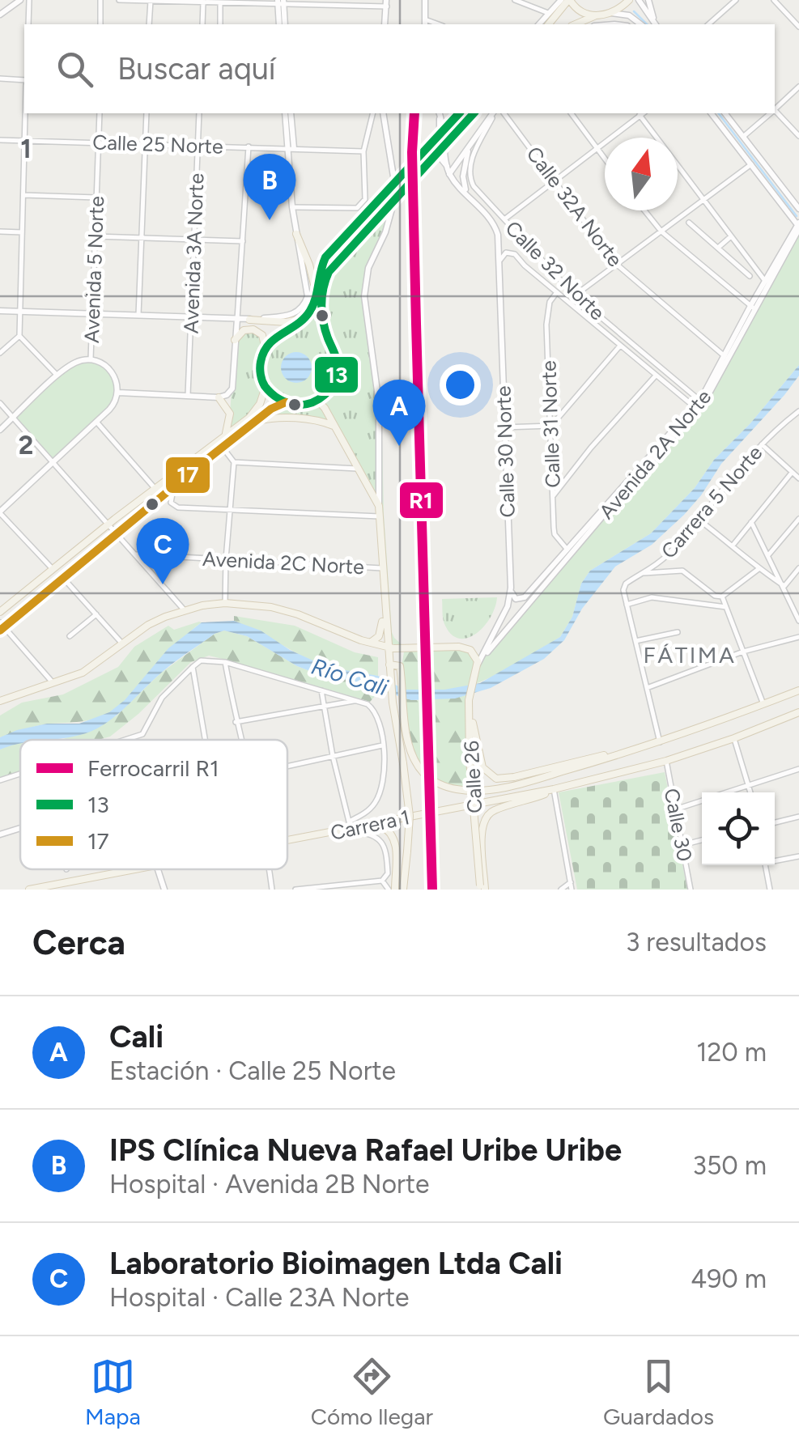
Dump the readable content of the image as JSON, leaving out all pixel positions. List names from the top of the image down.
{
  "streets": {
    "main road": [
      "Avenida 5 Norte",
      "Calle 32 Norte",
      "Calle 30 Norte",
      "Avenida 2A Norte",
      "Calle 26",
      "Carrera 1"
    ],
    "street": [
      "Calle 25 Norte",
      "Calle 32A Norte",
      "Avenida 3A Norte",
      "Calle 31 Norte",
      "Carrera 5 Norte",
      "Avenida 2C Norte",
      "Calle 30"
    ]
  },
  "crossings": [
    ["Calle 25 Norte", "Avenida 3A Norte"],
    ["Calle 25 Norte", "Avenida 5 Norte"],
    ["Calle 32A Norte", "Avenida 2A Norte"],
    ["Calle 32 Norte", "Calle 31 Norte"],
    ["Calle 32 Norte", "Calle 30 Norte"],
    ["Calle 32 Norte", "Avenida 2A Norte"],
    ["Calle 31 Norte", "Avenida 2A Norte"],
    ["Calle 30 Norte", "Avenida 2A Norte"],
    ["Calle 30 Norte", "Calle 26"],
    ["Avenida 2A Norte", "Calle 26"],
    ["Carrera 1", "Calle 30"]
  ],
  "districts": ["FÁTIMA"],
  "water": ["Río Cali"],
  "lines": ["rail line R1", "transit line 13", "transit line 17"],
  "legend": ["Ferrocarril R1", "13", "17"],
  "north": "top",
  "page": {
    "search": "Buscar aquí",
    "pins": ["B", "A", "C"],
    "heading": ["Cerca", "3 resultados"],
    "list": [
      {
        "mark": "A",
        "name": "Cali",
        "note": "Estación · Calle 25 Norte",
        "value": "120 m"
      },
      {
        "mark": "B",
        "name": "IPS Clínica Nueva Rafael Uribe Uribe",
        "note": "Hospital · Avenida 2B Norte",
        "value": "350 m"
      },
      {
        "mark": "C",
        "name": "Laboratorio Bioimagen Ltda Cali",
        "note": "Hospital · Calle 23A Norte",
        "value": "490 m"
      }
    ],
    "nav": ["Mapa", "Cómo llegar", "Guardados"]
  },
  "grid": {
    "rows": ["1", "2"]
  }
}
